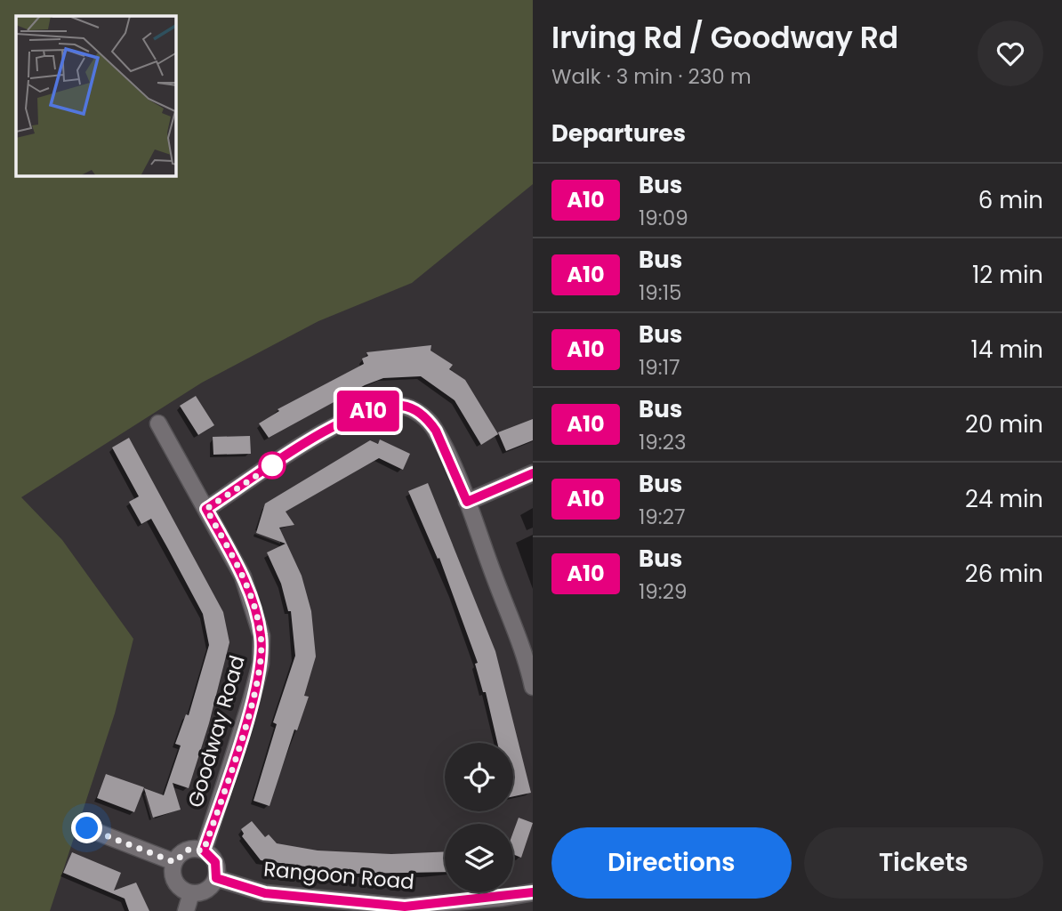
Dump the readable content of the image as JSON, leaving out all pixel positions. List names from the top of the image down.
{
  "streets": {
    "street": ["Goodway Road", "Rangoon Road"]
  },
  "crossings": [
    ["Goodway Road", "Rangoon Road"]
  ],
  "lines": ["bus line A10"],
  "page": {
    "on_map": "A10",
    "heading": [
      ["Irving Rd / Goodway Rd", "Walk · 3 min · 230 m"],
      "Departures"
    ],
    "list": [
      {
        "mark": "A10",
        "name": "Bus",
        "note": "19:09",
        "value": "6 min"
      },
      {
        "mark": "A10",
        "name": "Bus",
        "note": "19:15",
        "value": "12 min"
      },
      {
        "mark": "A10",
        "name": "Bus",
        "note": "19:17",
        "value": "14 min"
      },
      {
        "mark": "A10",
        "name": "Bus",
        "note": "19:23",
        "value": "20 min"
      },
      {
        "mark": "A10",
        "name": "Bus",
        "note": "19:27",
        "value": "24 min"
      },
      {
        "mark": "A10",
        "name": "Bus",
        "note": "19:29",
        "value": "26 min"
      }
    ],
    "buttons": ["Directions", "Tickets"]
  }
}
